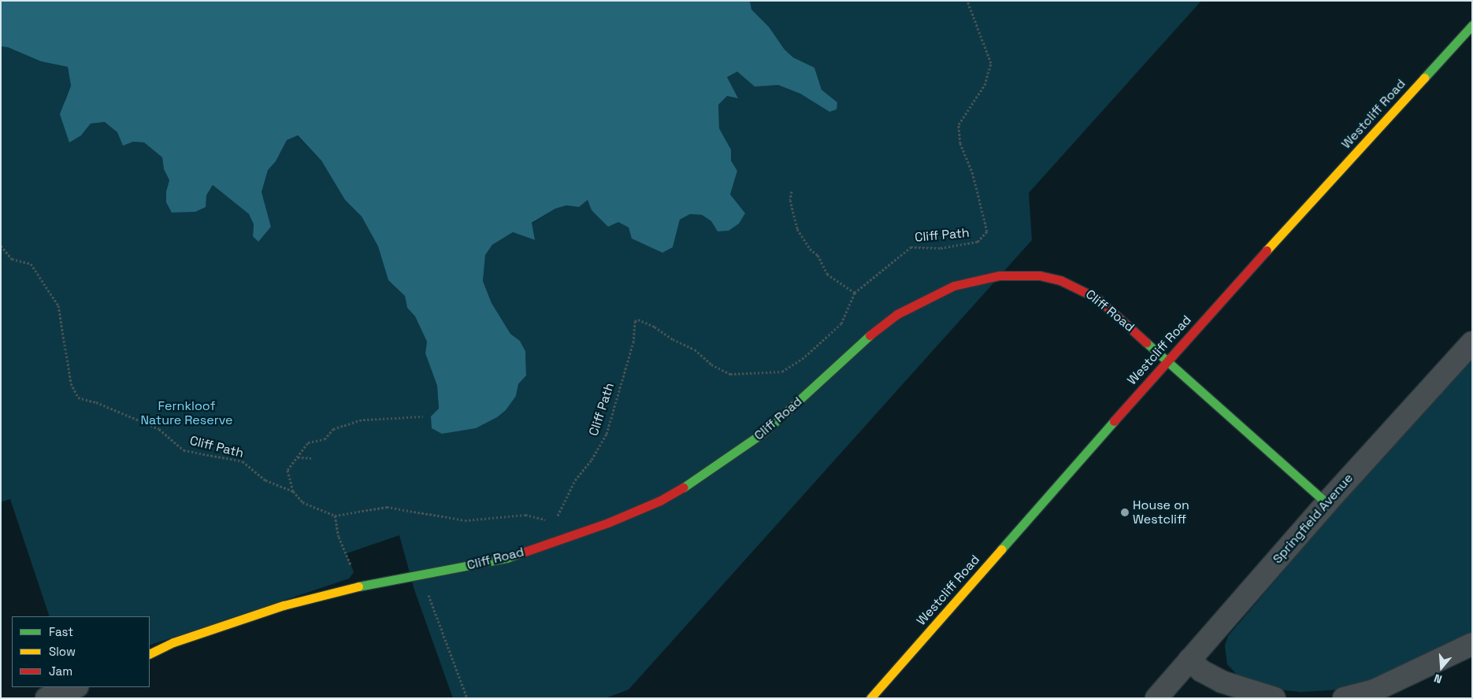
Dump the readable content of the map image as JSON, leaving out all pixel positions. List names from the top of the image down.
{
  "streets": {
    "street": ["Westcliff Road", "Cliff Road", "Springfield Avenue"],
    "path": ["Cliff Path"]
  },
  "crossings": [
    ["Westcliff Road", "Cliff Road"],
    ["Cliff Road", "Springfield Avenue"]
  ],
  "parks": ["Fernkloof Nature Reserve"],
  "places": ["House on Westcliff"],
  "legend": ["Fast", "Slow", "Jam"],
  "north": "bottom"
}
